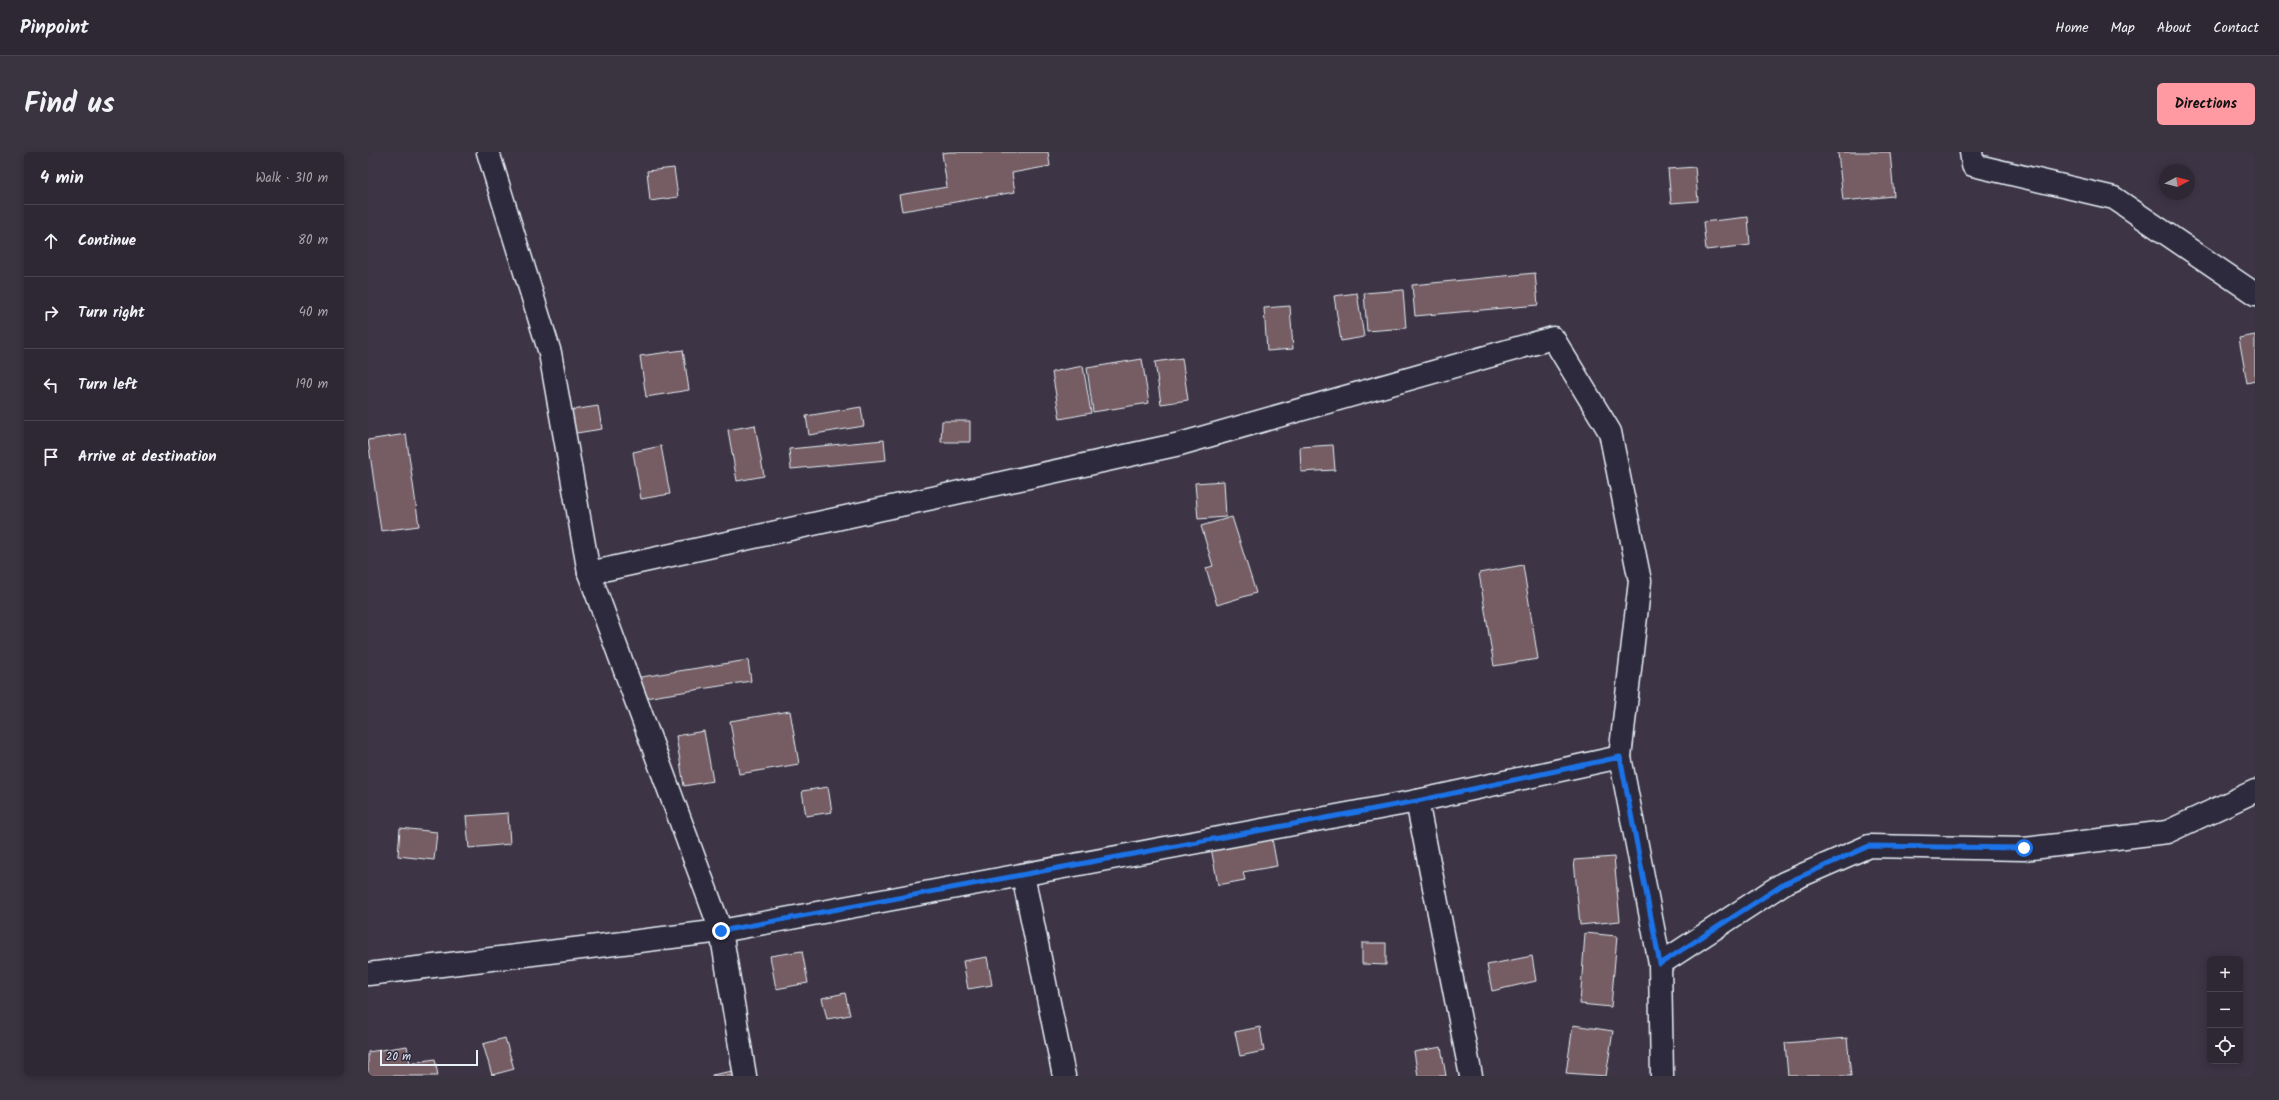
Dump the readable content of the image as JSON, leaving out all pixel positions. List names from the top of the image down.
{
  "scale_bar": "20 m",
  "north": "right",
  "page": {
    "header": "Pinpoint",
    "nav": [
      "Home",
      "Map",
      "About",
      "Contact"
    ],
    "title": "Find us",
    "buttons": "Directions",
    "heading": ["4 min", "Walk · 310 m"],
    "list": [
      ["Continue", "80 m"],
      ["Turn right", "40 m"],
      ["Turn left", "190 m"],
      "Arrive at destination"
    ],
    "map_buttons": ["+", "−"],
    "scale": "20 m"
  }
}
